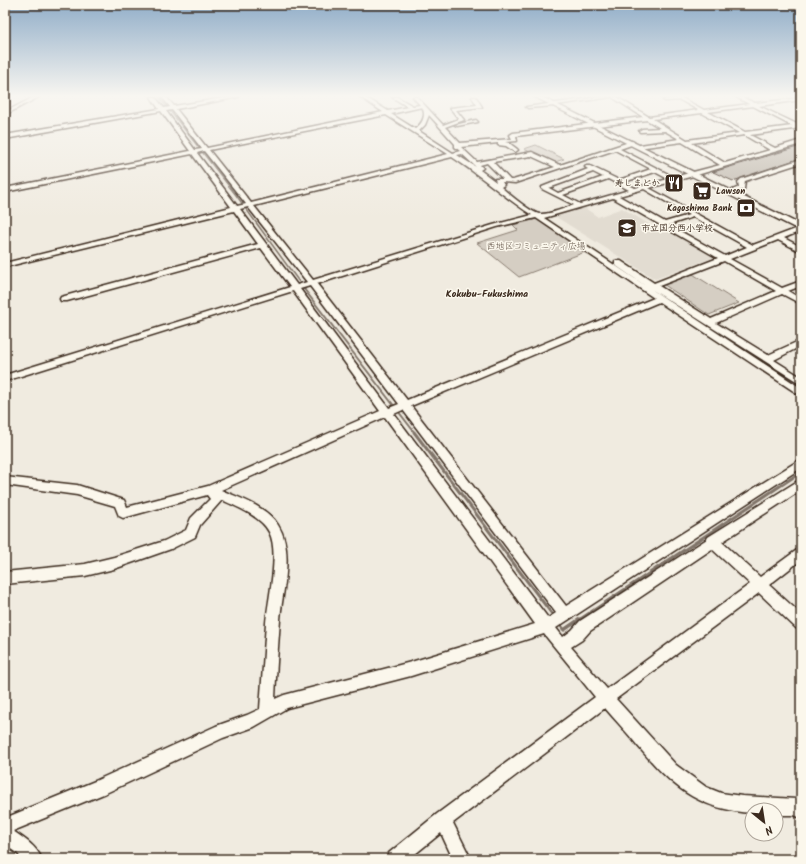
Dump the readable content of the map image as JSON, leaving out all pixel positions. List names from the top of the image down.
{
  "districts": ["Kokubu-Fukushima"],
  "parks": ["西地区コミュニティ広場"],
  "places": {
    "restaurant": ["寿しまどか"],
    "supermarket": ["Lawson"],
    "bank": ["Kagoshima Bank"],
    "school or university": ["市立国分西小学校"]
  },
  "north": "bottom right"
}
